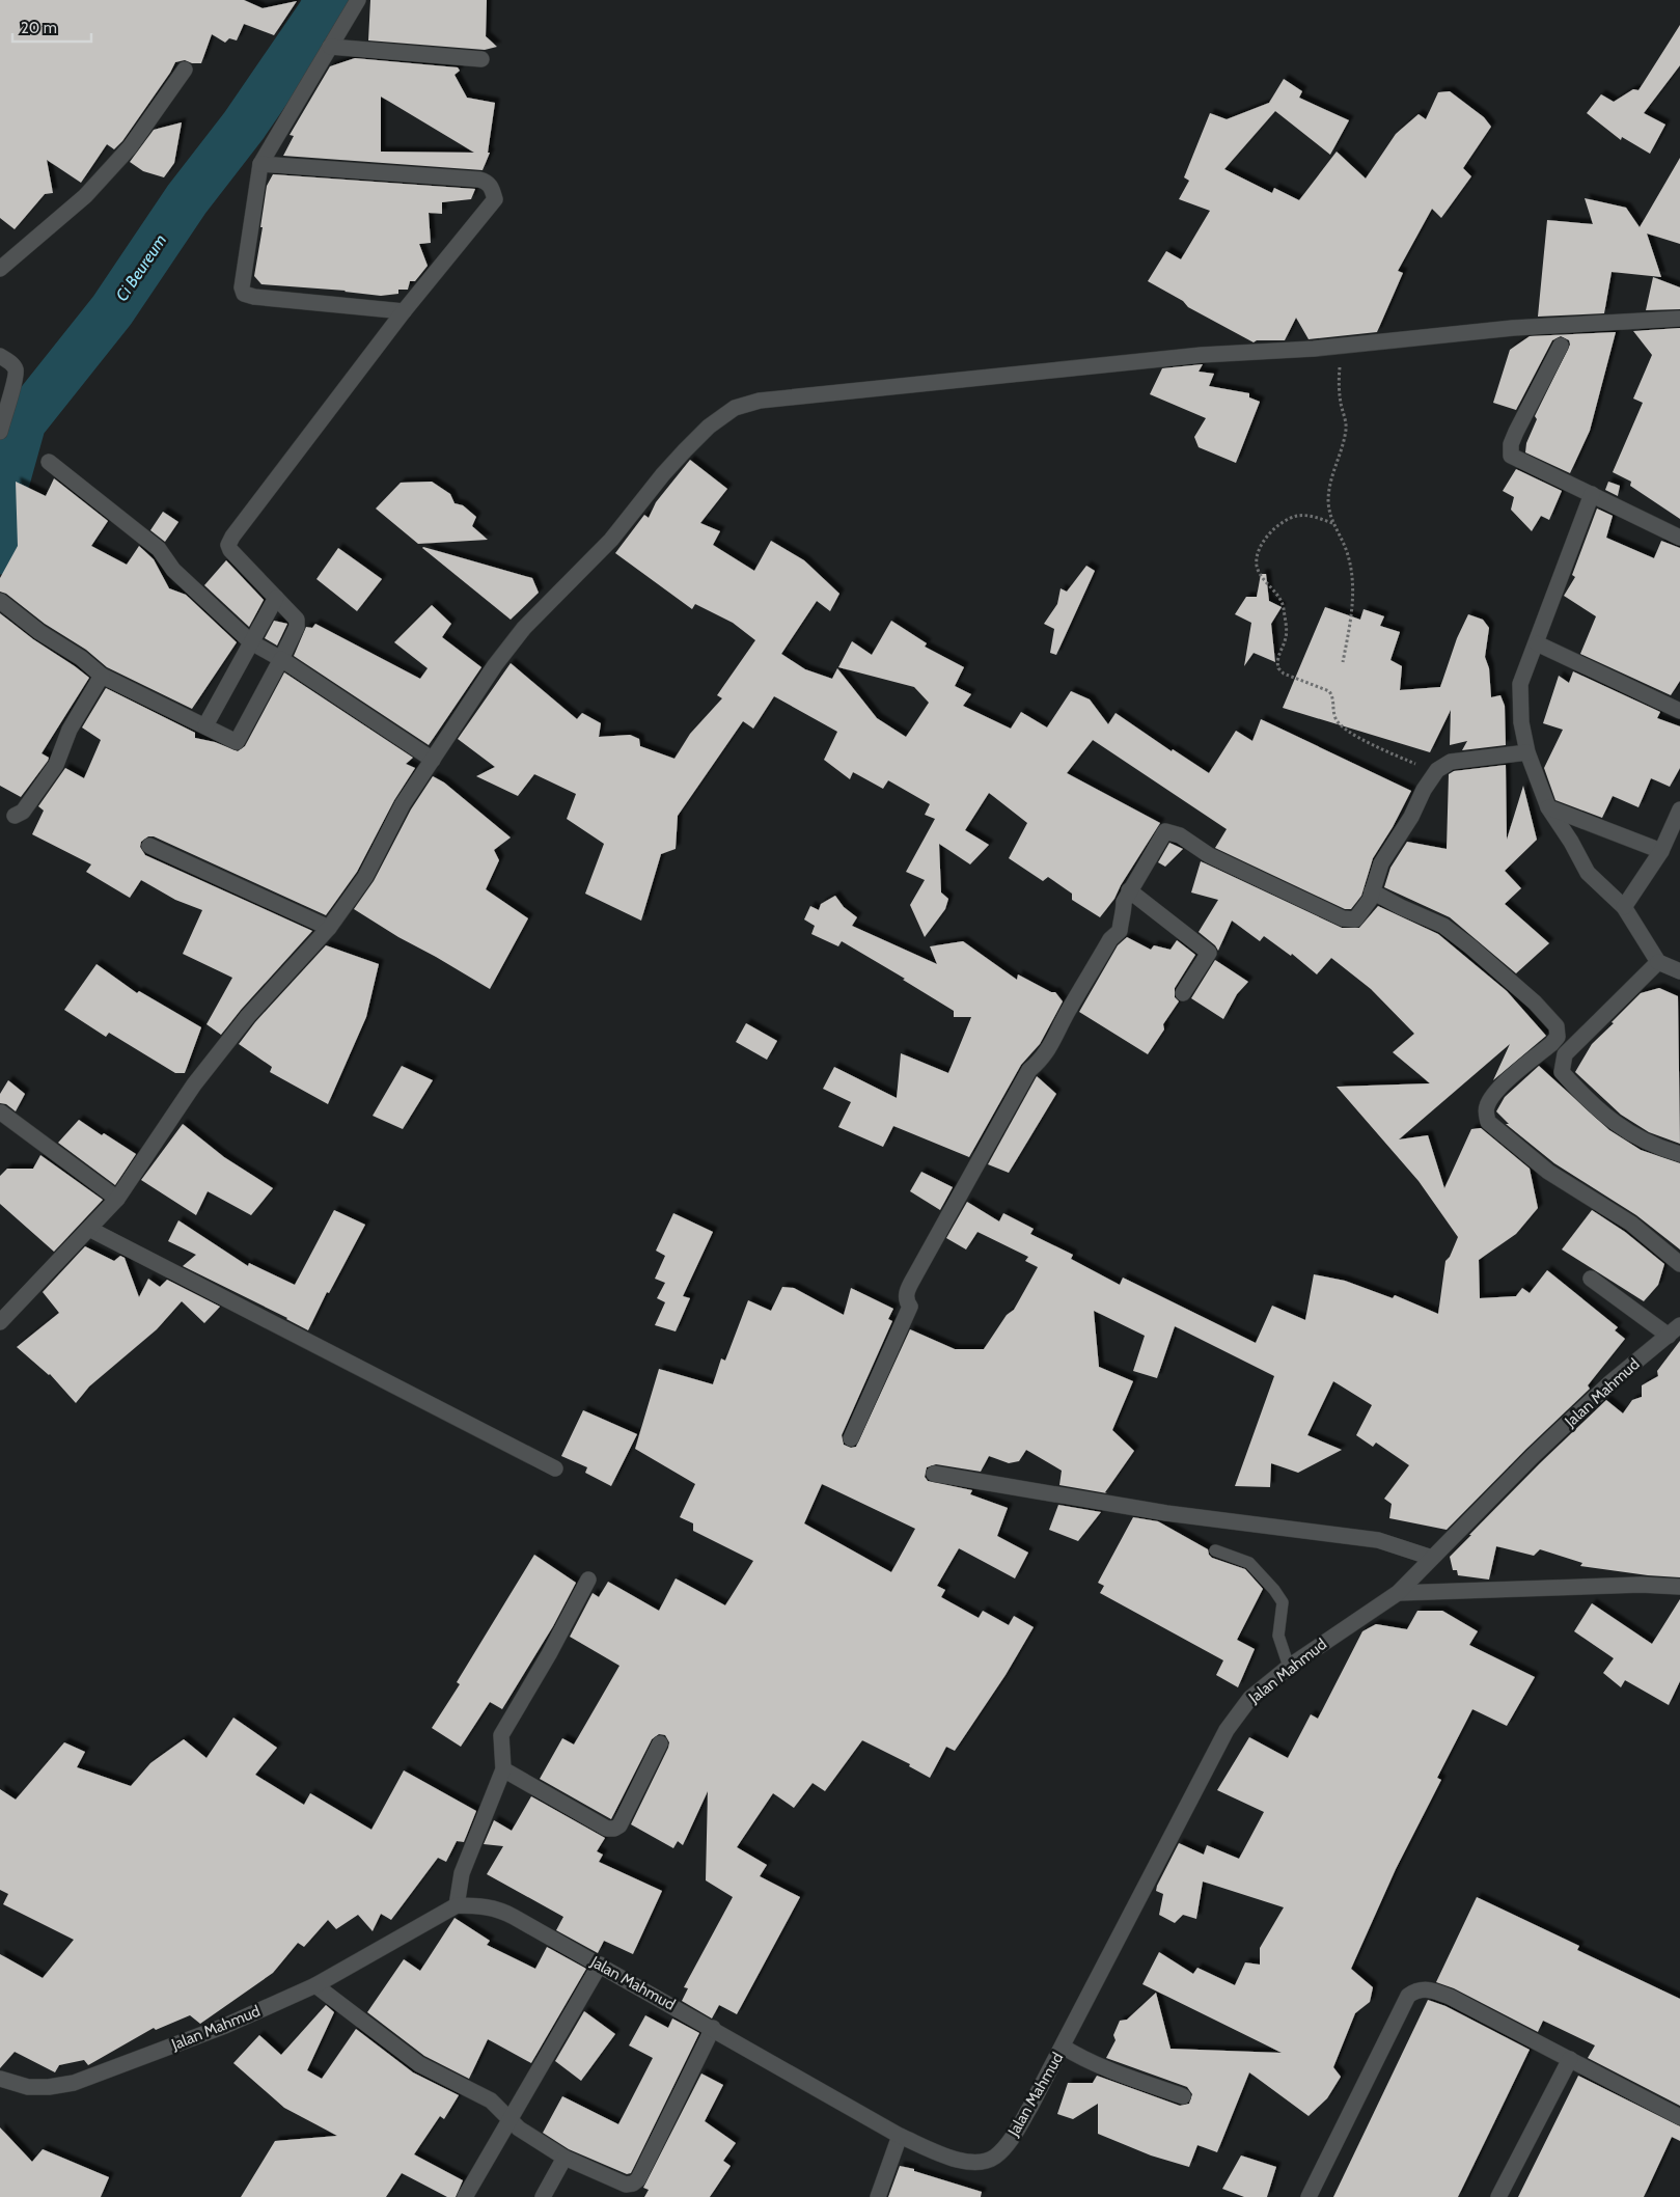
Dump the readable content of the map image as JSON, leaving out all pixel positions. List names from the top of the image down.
{
  "streets": {
    "street": ["Jalan Mahmud"]
  },
  "water": ["Ci Beureum"],
  "scale_bar": "20 m"
}
